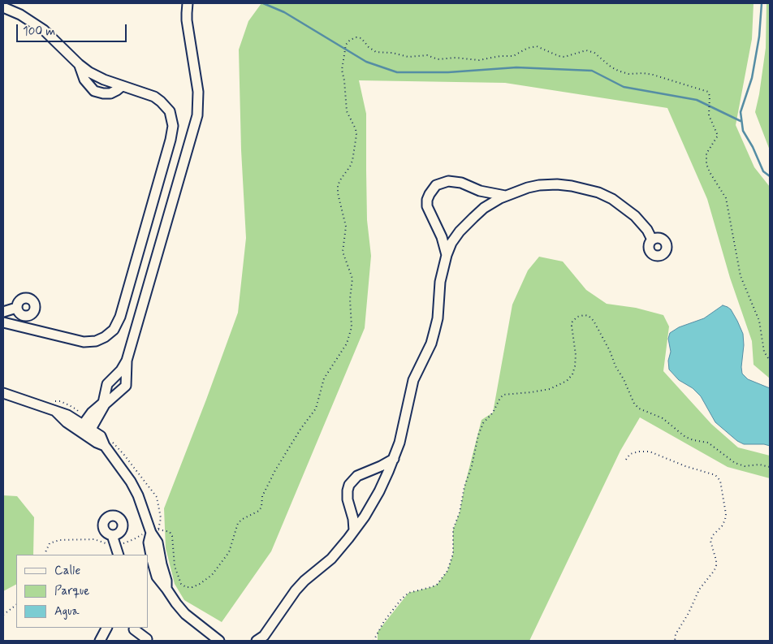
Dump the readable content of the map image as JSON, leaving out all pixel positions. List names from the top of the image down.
{
  "legend": ["Calle", "Parque", "Agua"],
  "scale_bar": "100 m"
}
